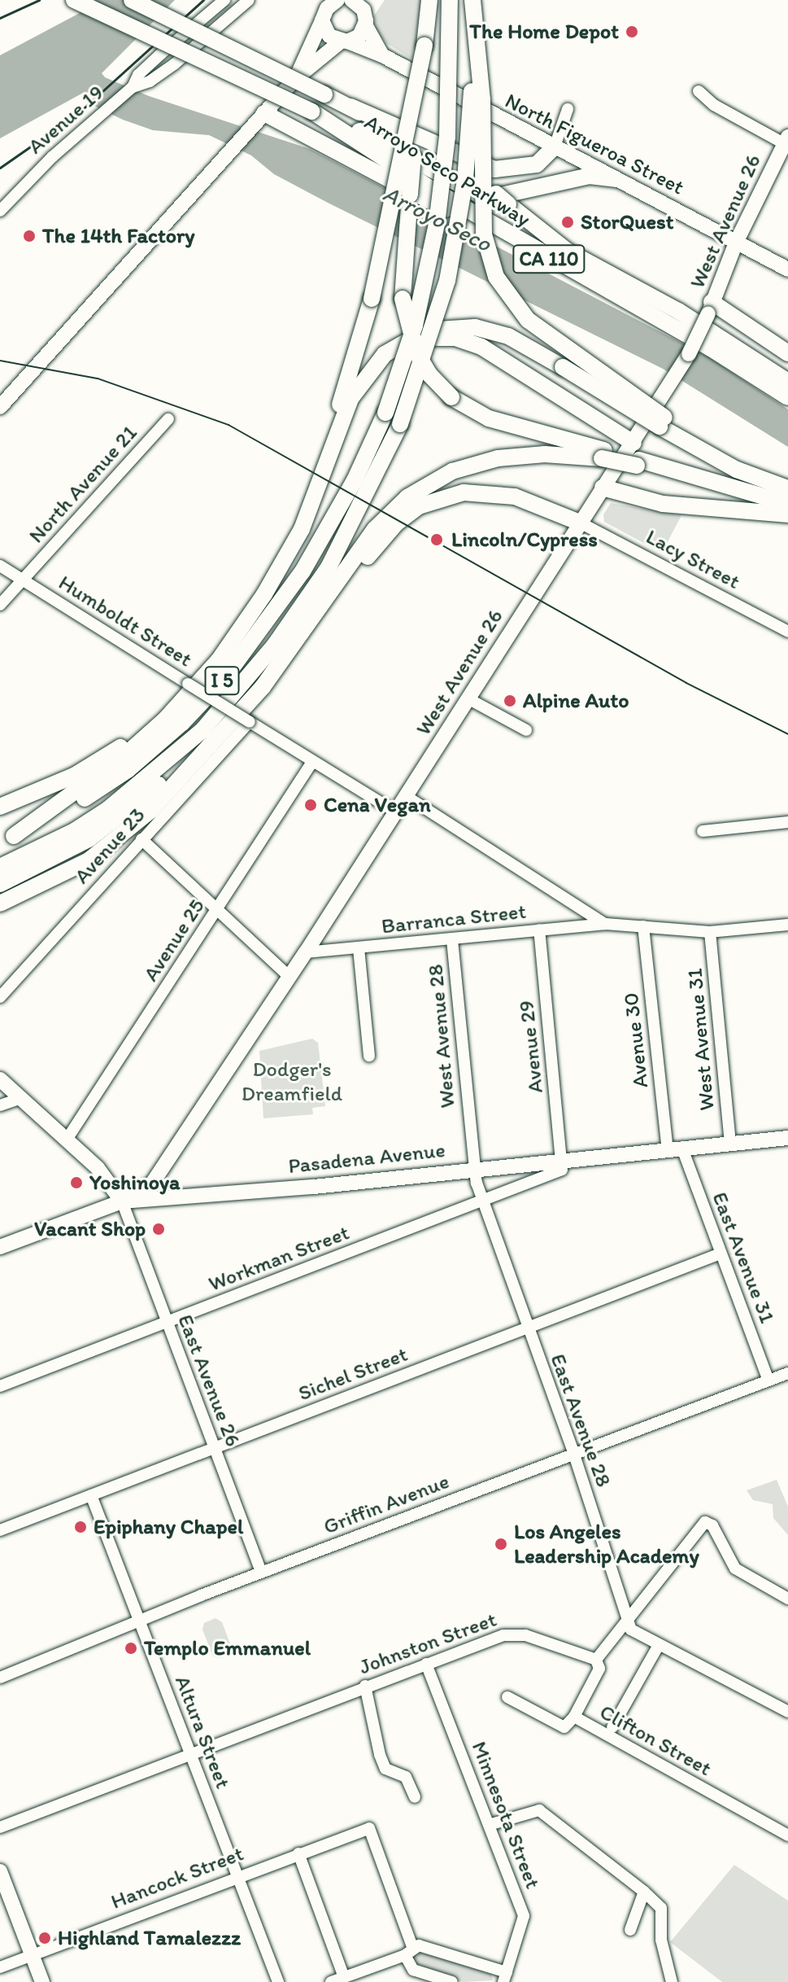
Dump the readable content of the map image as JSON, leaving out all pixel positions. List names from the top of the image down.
{
  "streets": {
    "highway": ["Arroyo Seco Parkway", "CA 110", "I 5"],
    "main road": ["North Figueroa Street", "West Avenue 26", "Pasadena Avenue"],
    "street": [
      "Avenue 19",
      "North Avenue 21",
      "Lacy Street",
      "Humboldt Street",
      "Avenue 23",
      "Barranca Street",
      "Avenue 25",
      "West Avenue 28",
      "West Avenue 31",
      "Avenue 30",
      "Avenue 29",
      "East Avenue 31",
      "Workman Street",
      "Sichel Street",
      "East Avenue 26",
      "East Avenue 28",
      "Griffin Avenue",
      "Johnston Street",
      "Altura Street",
      "Clifton Street",
      "Minnesota Street",
      "Hancock Street"
    ]
  },
  "crossings": [
    ["North Figueroa Street", "West Avenue 26"],
    ["West Avenue 26", "Lacy Street"],
    ["West Avenue 26", "Humboldt Street"],
    ["West Avenue 26", "Barranca Street"],
    ["West Avenue 26", "Pasadena Avenue"],
    ["West Avenue 26", "East Avenue 26"],
    ["North Avenue 21", "Humboldt Street"],
    ["Humboldt Street", "Avenue 23"],
    ["Humboldt Street", "Avenue 25"],
    ["Barranca Street", "West Avenue 28"],
    ["Barranca Street", "Avenue 29"],
    ["West Avenue 28", "Pasadena Avenue"],
    ["West Avenue 28", "East Avenue 28"],
    ["West Avenue 31", "Pasadena Avenue"],
    ["Avenue 30", "Pasadena Avenue"],
    ["Avenue 30", "East Avenue 31"],
    ["Avenue 29", "Pasadena Avenue"],
    ["Avenue 29", "Workman Street"],
    ["Pasadena Avenue", "East Avenue 31"],
    ["Pasadena Avenue", "Workman Street"],
    ["Pasadena Avenue", "East Avenue 26"],
    ["Pasadena Avenue", "East Avenue 28"],
    ["East Avenue 31", "Sichel Street"],
    ["East Avenue 31", "Griffin Avenue"],
    ["Workman Street", "East Avenue 26"],
    ["Workman Street", "East Avenue 28"],
    ["Sichel Street", "East Avenue 26"],
    ["Sichel Street", "East Avenue 28"],
    ["Sichel Street", "Altura Street"],
    ["East Avenue 26", "Griffin Avenue"],
    ["East Avenue 28", "Griffin Avenue"],
    ["Griffin Avenue", "Altura Street"],
    ["Johnston Street", "Altura Street"],
    ["Johnston Street", "Minnesota Street"],
    ["Altura Street", "Hancock Street"]
  ],
  "water": ["Arroyo Seco"],
  "parks": ["Dodger's Dreamfield"],
  "places": [
    "The Home Depot",
    "StorQuest",
    "The 14th Factory",
    "Lincoln/Cypress",
    "Alpine Auto",
    "Cena Vegan",
    "Yoshinoya",
    "Vacant Shop",
    "Epiphany Chapel",
    "Los Angeles Leadership Academy",
    "Templo Emmanuel",
    "Highland Tamalezzz"
  ]
}
